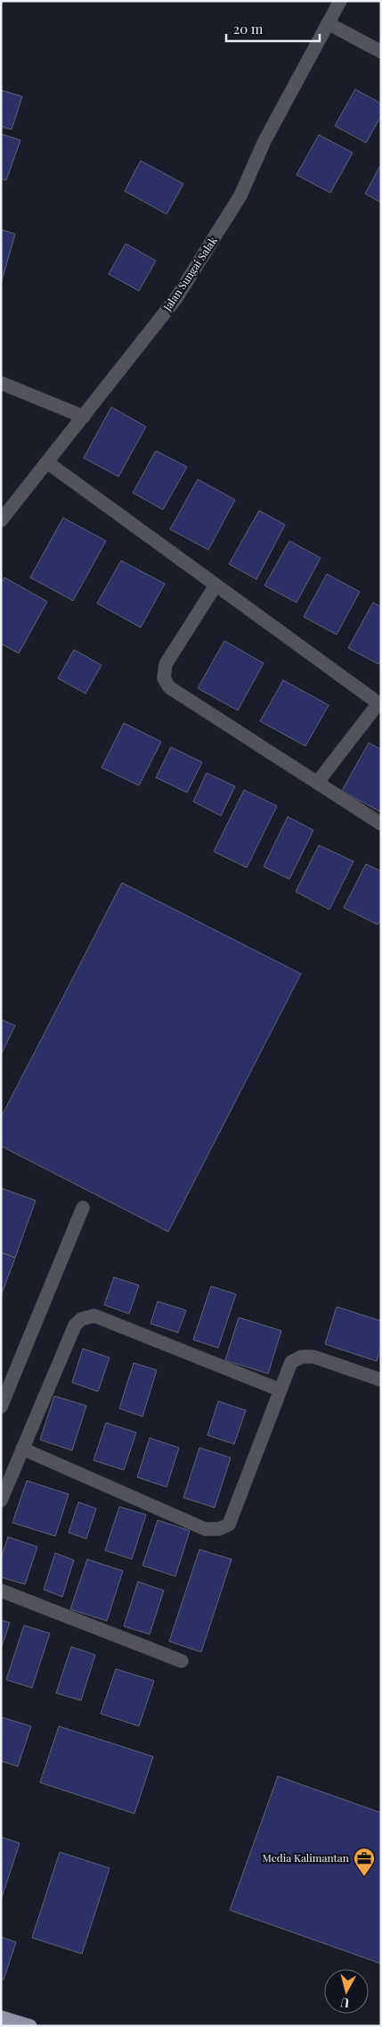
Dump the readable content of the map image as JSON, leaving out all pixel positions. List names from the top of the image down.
{
  "streets": {
    "street": ["Jalan Sungai Salak"]
  },
  "places": {
    "office": ["Media Kalimantan"]
  },
  "scale_bar": "20 m",
  "north": "bottom"
}
